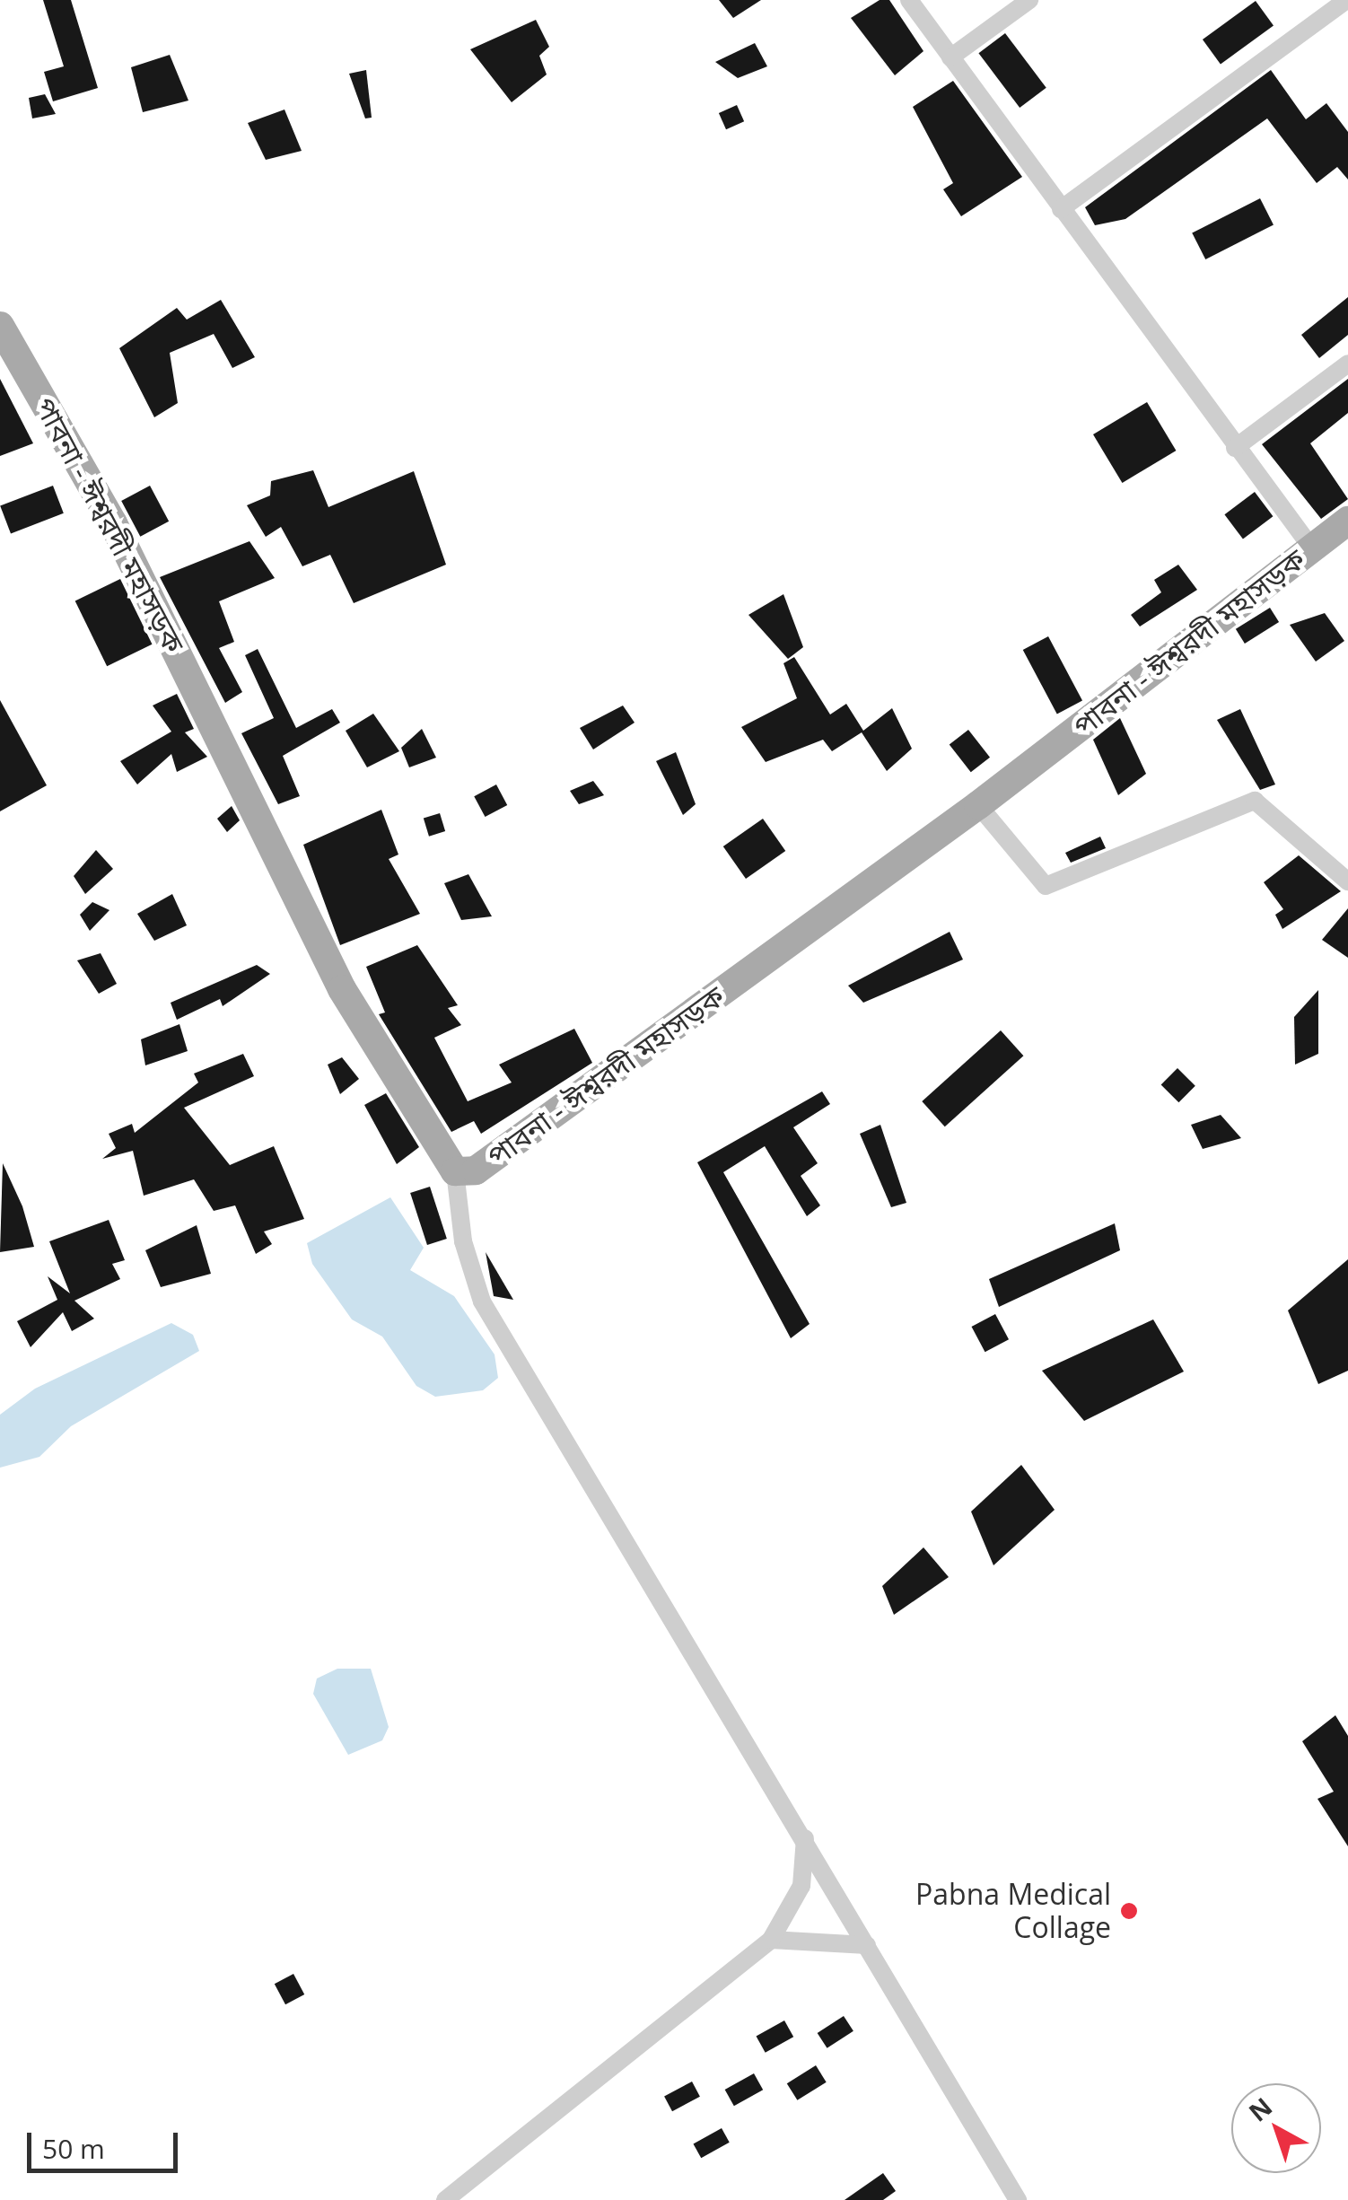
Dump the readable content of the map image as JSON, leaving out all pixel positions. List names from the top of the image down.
{
  "streets": {
    "main road": ["পাবনা - ঈশ্বরদী মহাসড়ক"]
  },
  "places": ["Pabna Medical Collage"],
  "scale_bar": "50 m",
  "north": "top left"
}
